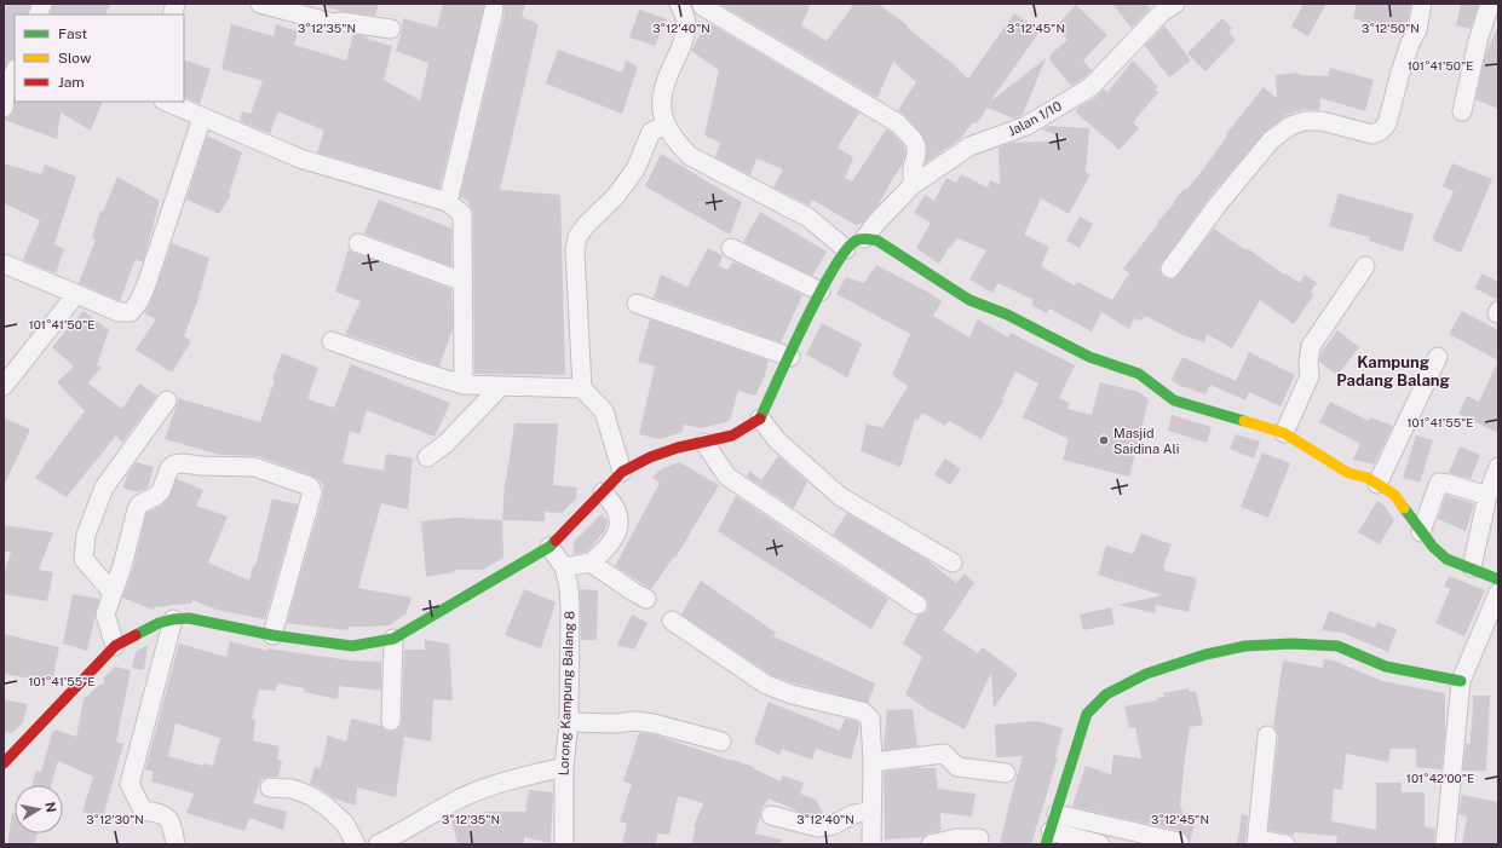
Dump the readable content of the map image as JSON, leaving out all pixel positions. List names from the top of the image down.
{
  "streets": {
    "street": ["Jalan 1/10", "Lorong Kampung Balang 8"]
  },
  "districts": ["Kampung Padang Balang"],
  "places": ["Masjid Saidina Ali"],
  "legend": ["Fast", "Slow", "Jam"],
  "north": "right",
  "coordinates": [
    "3°12'35\"N",
    "3°12'40\"N",
    "3°12'45\"N",
    "3°12'50\"N",
    "101°41'50\"E",
    "101°41'55\"E",
    "101°42'00\"E",
    "3°12'30\"N"
  ]
}
